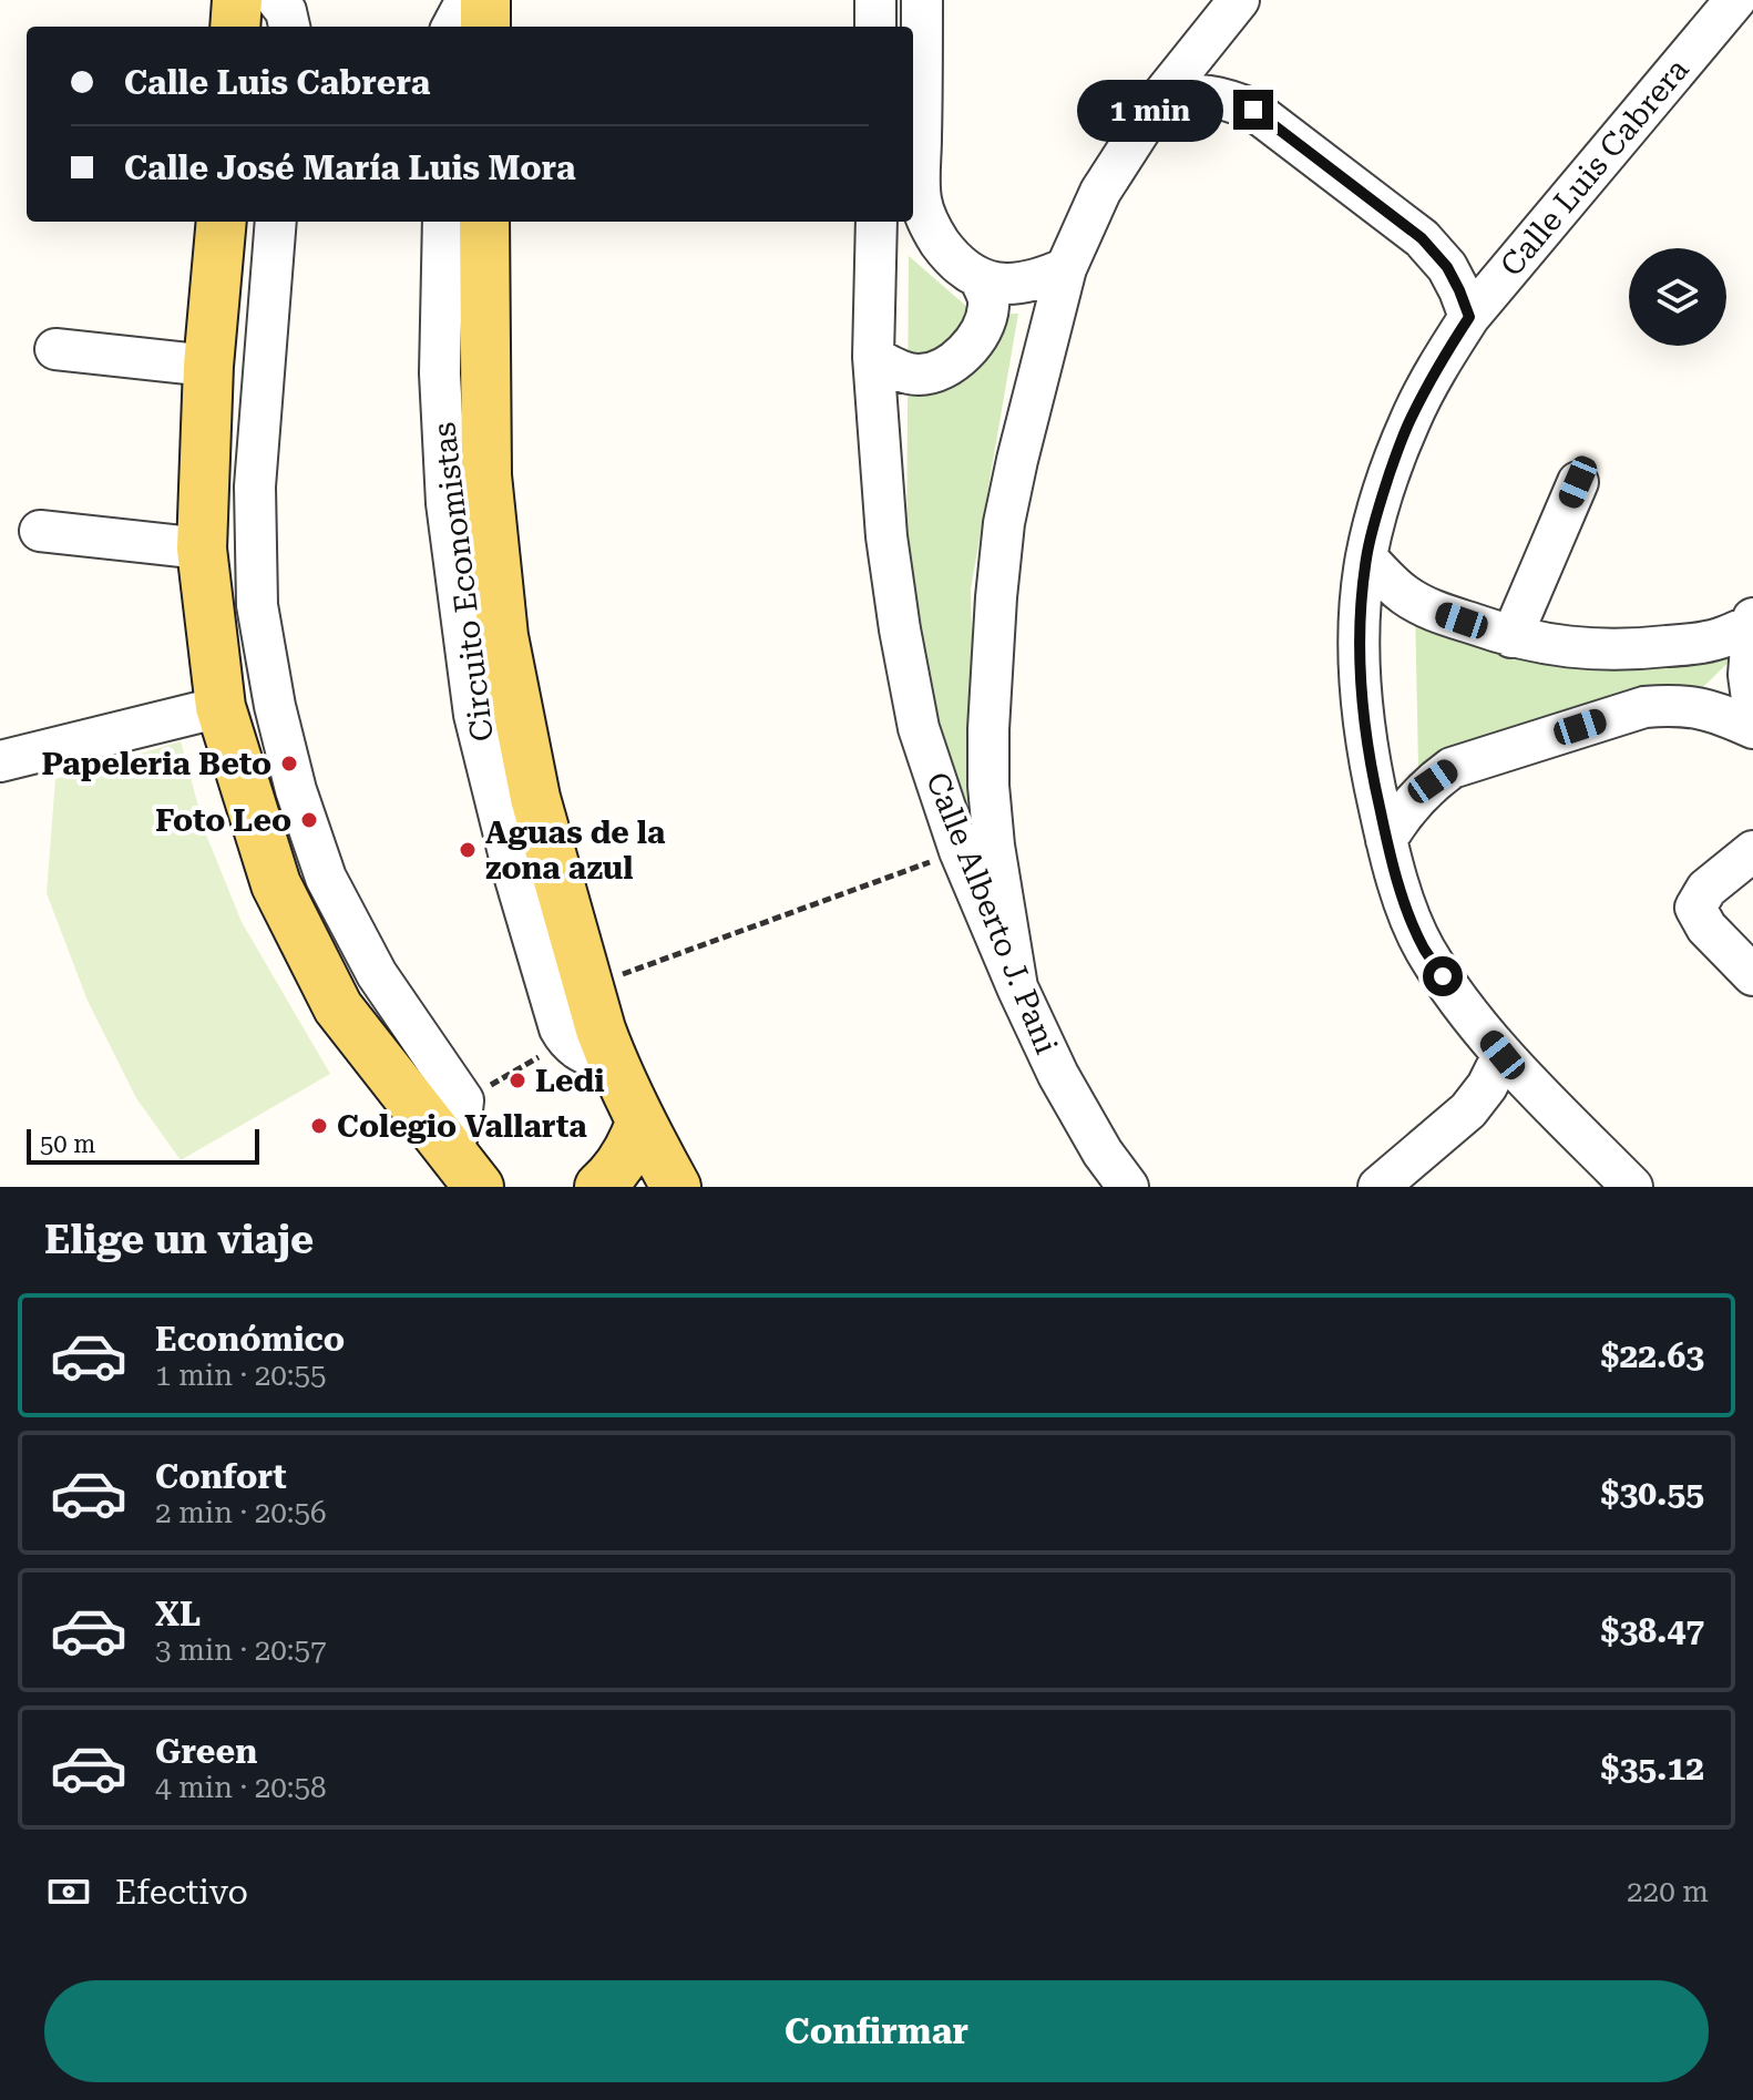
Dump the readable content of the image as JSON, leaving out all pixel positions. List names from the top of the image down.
{
  "streets": {
    "main road": ["Circuito Economistas"],
    "street": ["Calle Luis Cabrera", "Calle Alberto J. Pani"]
  },
  "places": [
    "Papeleria Beto",
    "Foto Leo",
    "Aguas de la zona azul",
    "Ledi",
    "Colegio Vallarta"
  ],
  "scale_bar": "50 m",
  "page": {
    "banner": ["Calle Luis Cabrera", "Calle José María Luis Mora"],
    "bubble": "1 min",
    "scale": "50 m",
    "heading": "Elige un viaje",
    "list": [
      {
        "name": "Económico",
        "note": "1 min · 20:55",
        "value": "$22.63"
      },
      {
        "name": "Confort",
        "note": "2 min · 20:56",
        "value": "$30.55"
      },
      {
        "name": "XL",
        "note": "3 min · 20:57",
        "value": "$38.47"
      },
      {
        "name": "Green",
        "note": "4 min · 20:58",
        "value": "$35.12"
      }
    ],
    "pay": ["Efectivo", "220 m"],
    "buttons": "Confirmar"
  }
}
